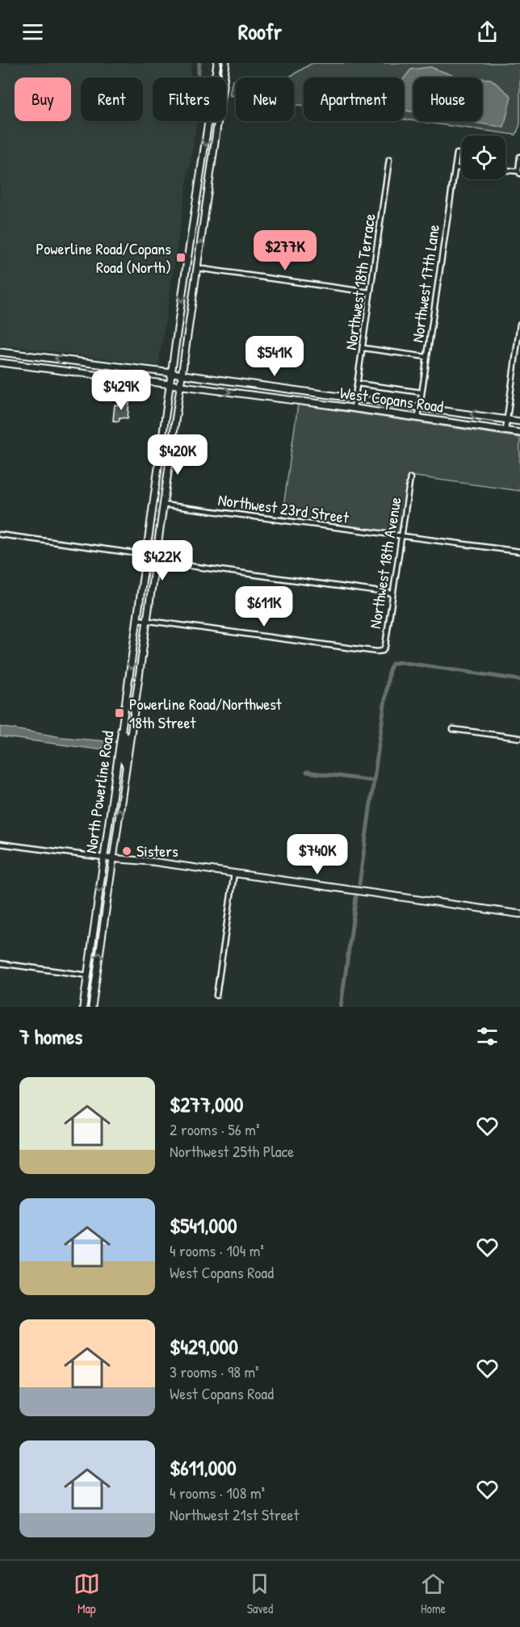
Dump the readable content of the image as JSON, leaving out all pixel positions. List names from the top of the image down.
{
  "streets": {
    "main road": ["West Copans Road", "North Powerline Road"],
    "street": [
      "Northwest 18th Terrace",
      "Northwest 17th Lane",
      "Northwest 23rd Street",
      "Northwest 18th Avenue"
    ]
  },
  "crossings": [
    ["Northwest 18th Terrace", "West Copans Road"],
    ["Northwest 17th Lane", "West Copans Road"],
    ["West Copans Road", "North Powerline Road"],
    ["Northwest 23rd Street", "Northwest 18th Avenue"],
    ["Northwest 23rd Street", "North Powerline Road"],
    ["Northwest 18th Avenue", "North Powerline Road"]
  ],
  "places": {
    "transit": ["Powerline Road/Copans Road (North)", "Powerline Road/Northwest 18th Street"],
    "other": ["Sisters"]
  },
  "page": {
    "header": "Roofr",
    "chip": [
      "Buy",
      "Rent",
      "Filters",
      "New",
      "Apartment",
      "House"
    ],
    "price": [
      "$277K",
      "$541K",
      "$429K",
      "$420K",
      "$422K",
      "$611K",
      "$740K"
    ],
    "heading": "7 homes",
    "list": [
      {
        "name": "$277,000",
        "note": "2 rooms · 56 m² · Northwest 25th Place"
      },
      {
        "name": "$541,000",
        "note": "4 rooms · 104 m² · West Copans Road"
      },
      {
        "name": "$429,000",
        "note": "3 rooms · 98 m² · West Copans Road"
      },
      {
        "name": "$611,000",
        "note": "4 rooms · 108 m² · Northwest 21st Street"
      }
    ],
    "tabs": ["Map", "Saved", "Home"]
  }
}
